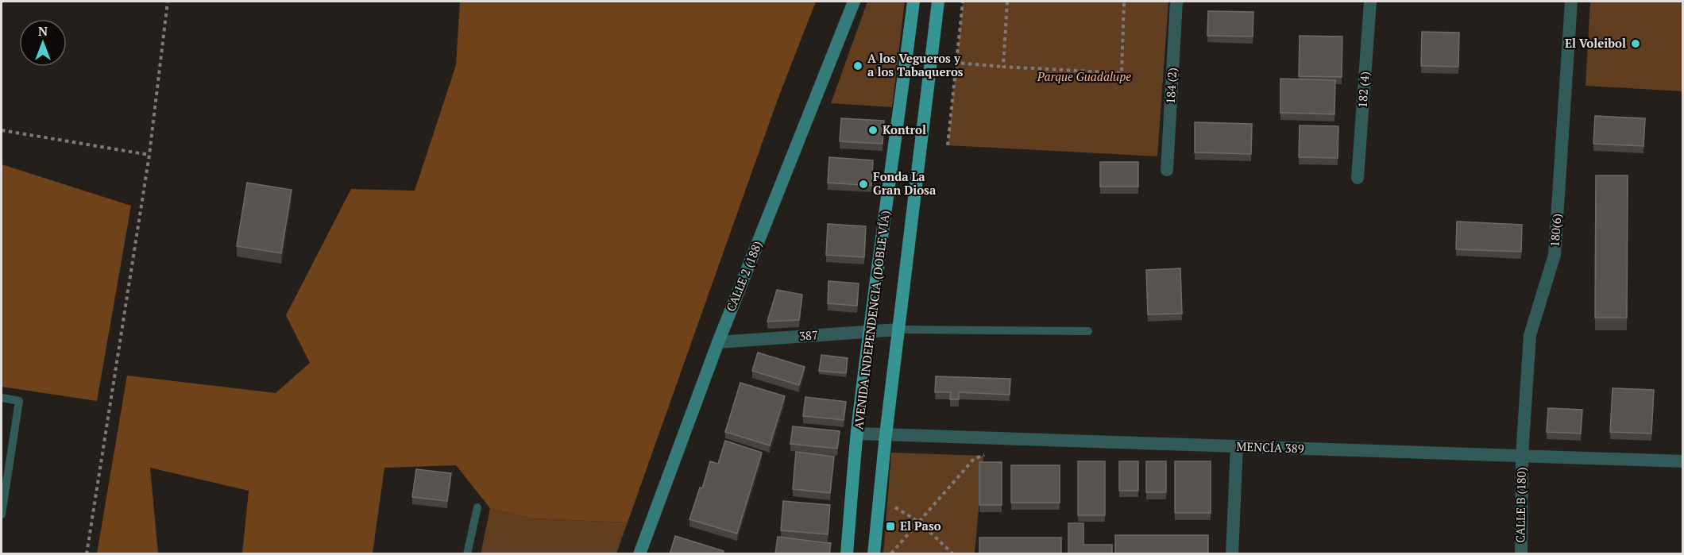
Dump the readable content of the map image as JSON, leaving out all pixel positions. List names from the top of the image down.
{
  "streets": {
    "main road": ["CALLE 2 (188)", "AVENIDA INDEPENDENCIA (DOBLE VÍA)"],
    "street": [
      "184 (2)",
      "182 (4)",
      "180(6)",
      "387",
      "MENCÍA 389",
      "CALLE B (180)"
    ]
  },
  "crossings": [
    ["180(6)", "MENCÍA 389"],
    ["180(6)", "CALLE B (180)"],
    ["CALLE 2 (188)", "387"],
    ["AVENIDA INDEPENDENCIA (DOBLE VÍA)", "387"],
    ["AVENIDA INDEPENDENCIA (DOBLE VÍA)", "MENCÍA 389"],
    ["MENCÍA 389", "CALLE B (180)"]
  ],
  "parks": ["Parque Guadalupe"],
  "places": {
    "other": [
      "El Voleibol",
      "A los Vegueros y a los Tabaqueros",
      "Kontrol",
      "Fonda La Gran Diosa"
    ],
    "transit": ["El Paso"]
  },
  "north": "top"
}
